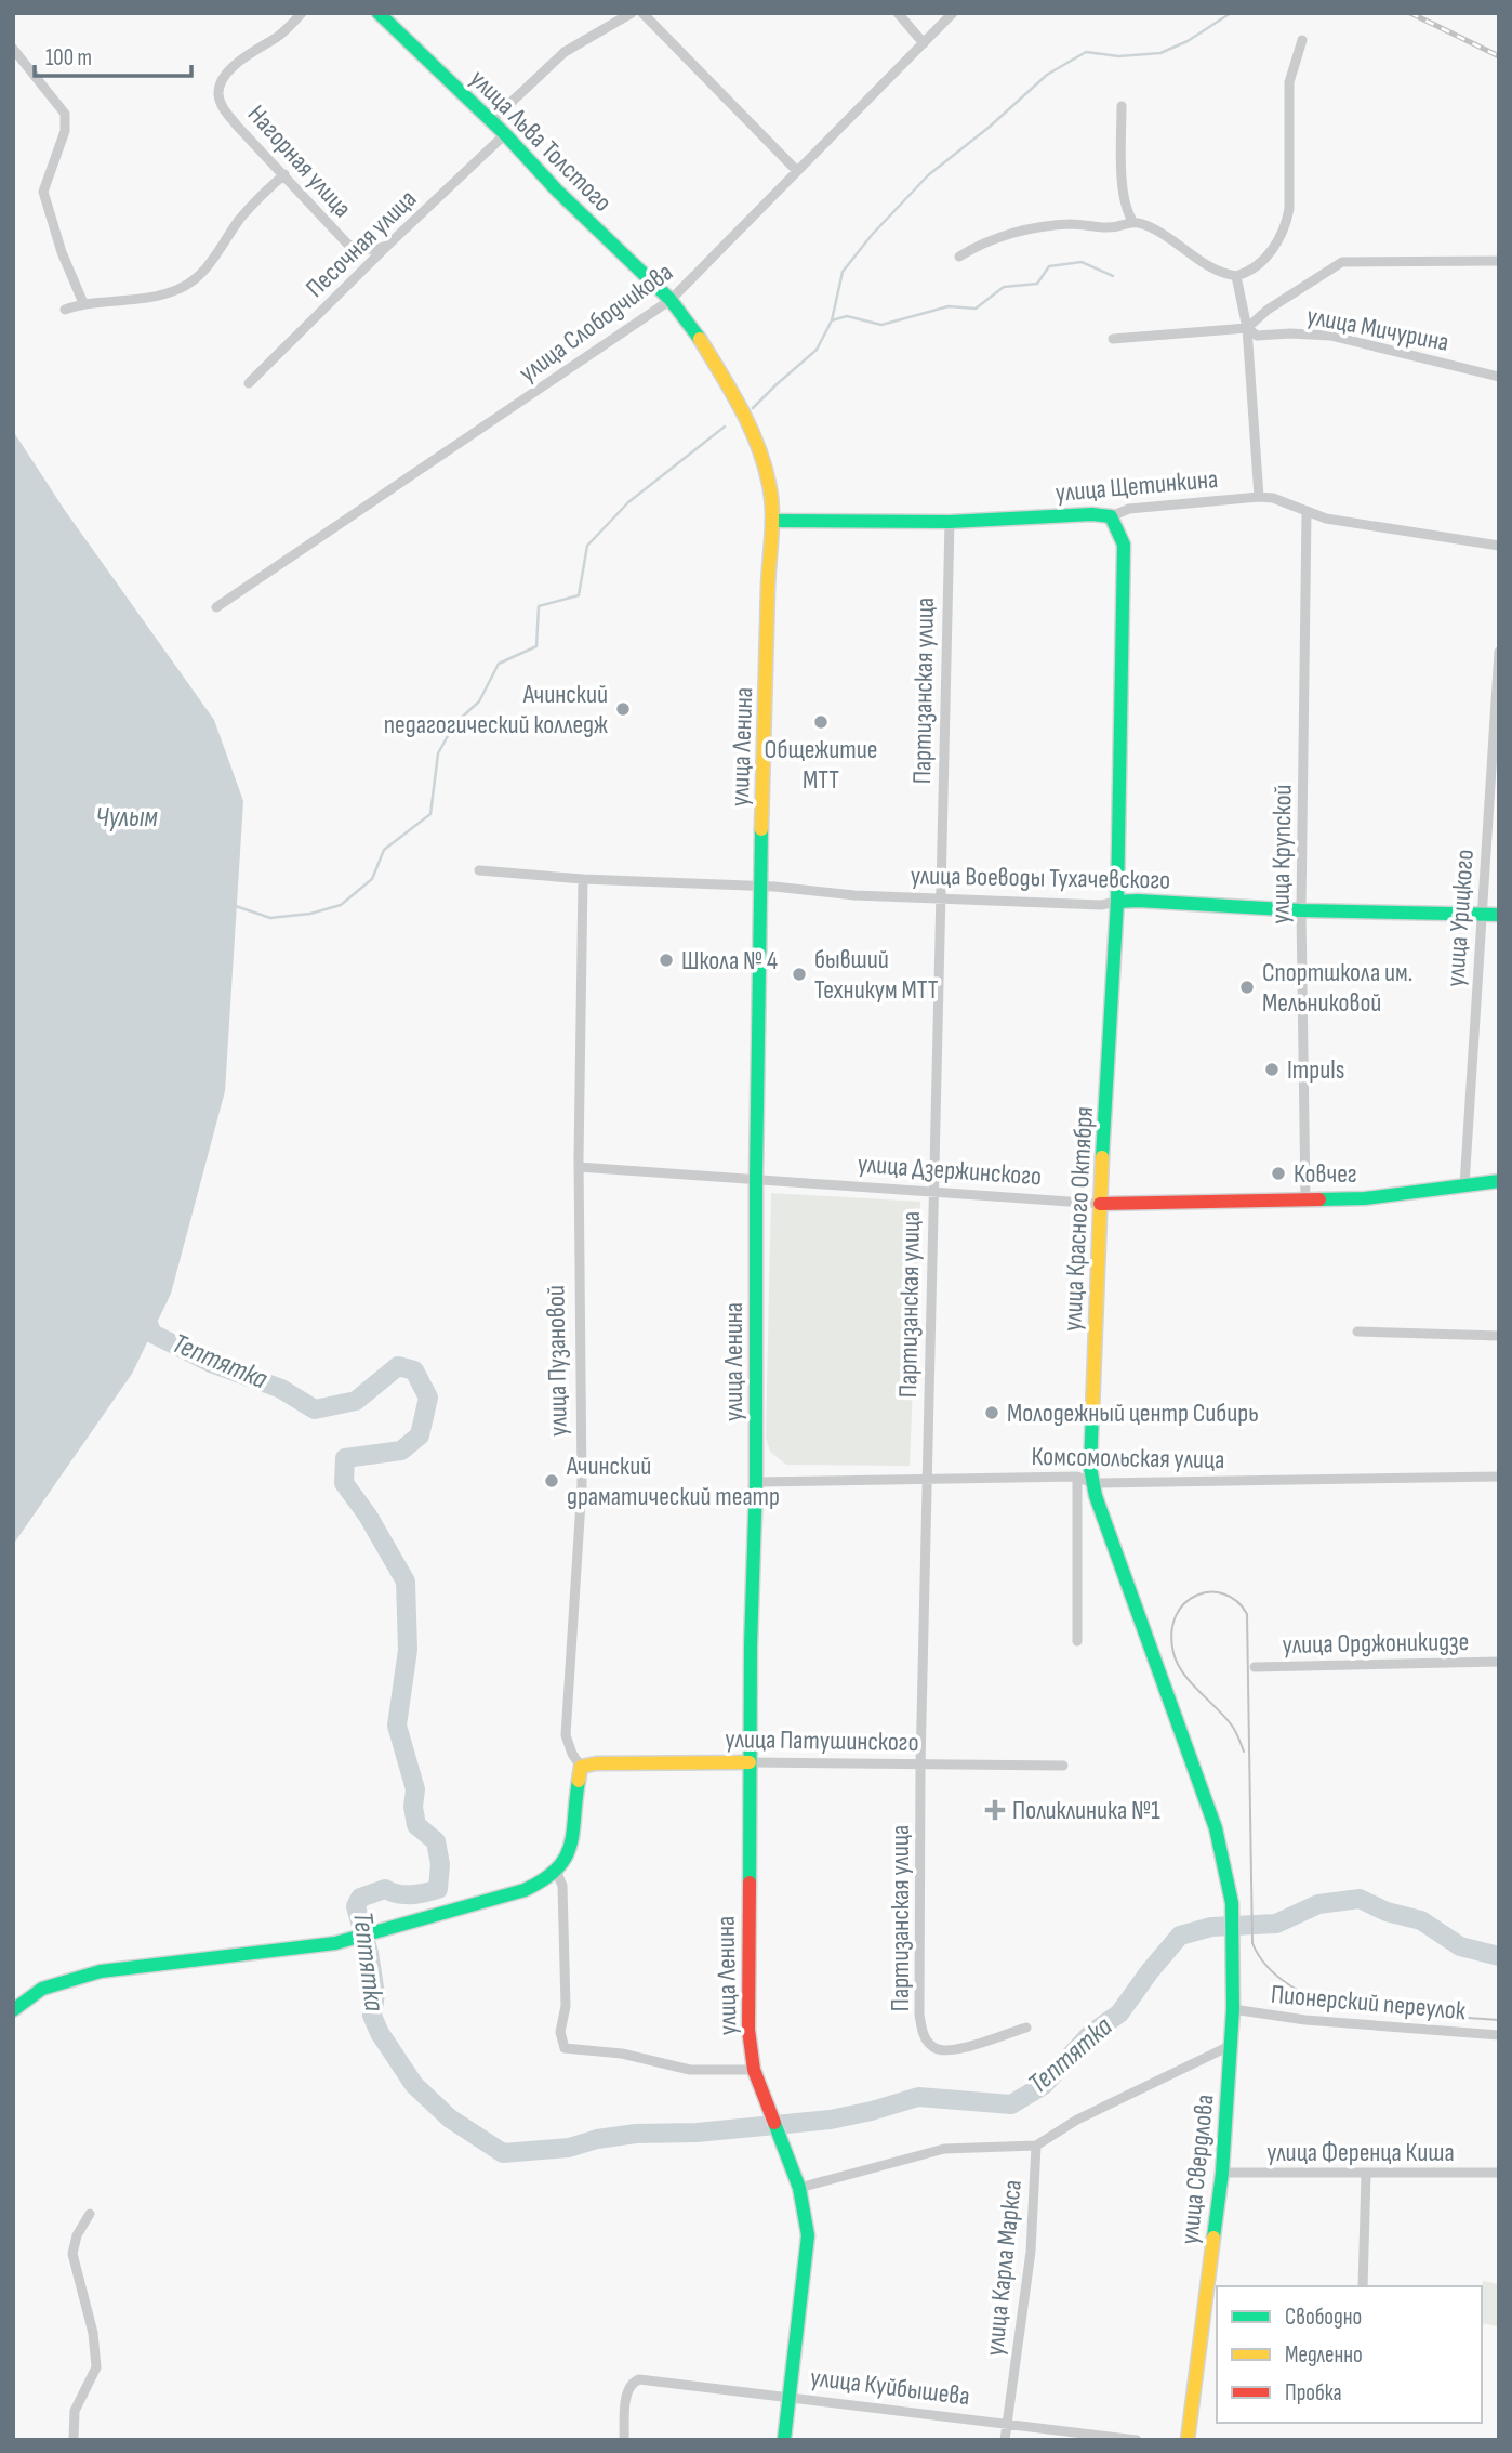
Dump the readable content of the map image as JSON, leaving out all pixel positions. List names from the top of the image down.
{
  "streets": {
    "main road": [
      "улица Льва Толстого",
      "улица Щетинкина",
      "улица Ленина",
      "улица Воеводы Тухачевского",
      "улица Дзержинского",
      "улица Красного Октября",
      "улица Патушинского",
      "улица Свердлова"
    ],
    "street": [
      "Нагорная улица",
      "Песочная улица",
      "улица Слободчикова",
      "улица Мичурина",
      "Партизанская улица",
      "улица Крупской",
      "улица Урицкого",
      "улица Пузановой",
      "Комсомольская улица",
      "улица Орджоникидзе",
      "Пионерский переулок",
      "улица Ференца Киша",
      "улица Карла Маркса",
      "улица Куйбышева"
    ]
  },
  "crossings": [
    ["улица Льва Толстого", "Песочная улица"],
    ["улица Льва Толстого", "улица Слободчикова"],
    ["улица Льва Толстого", "улица Ленина"],
    ["Нагорная улица", "Песочная улица"],
    ["улица Слободчикова", "улица Ленина"],
    ["улица Щетинкина", "Партизанская улица"],
    ["улица Щетинкина", "улица Ленина"],
    ["улица Щетинкина", "улица Крупской"],
    ["улица Щетинкина", "улица Красного Октября"],
    ["Партизанская улица", "улица Воеводы Тухачевского"],
    ["Партизанская улица", "улица Дзержинского"],
    ["Партизанская улица", "Комсомольская улица"],
    ["Партизанская улица", "улица Патушинского"],
    ["улица Ленина", "улица Воеводы Тухачевского"],
    ["улица Ленина", "улица Дзержинского"],
    ["улица Ленина", "Комсомольская улица"],
    ["улица Ленина", "улица Патушинского"],
    ["улица Ленина", "улица Куйбышева"],
    ["улица Крупской", "улица Воеводы Тухачевского"],
    ["улица Крупской", "улица Дзержинского"],
    ["улица Воеводы Тухачевского", "улица Урицкого"],
    ["улица Воеводы Тухачевского", "улица Красного Октября"],
    ["улица Воеводы Тухачевского", "улица Пузановой"],
    ["улица Урицкого", "улица Дзержинского"],
    ["улица Дзержинского", "улица Красного Октября"],
    ["улица Дзержинского", "улица Пузановой"],
    ["улица Красного Октября", "Комсомольская улица"],
    ["улица Красного Октября", "улица Свердлова"],
    ["улица Пузановой", "улица Патушинского"],
    ["Пионерский переулок", "улица Свердлова"],
    ["улица Ференца Киша", "улица Свердлова"],
    ["улица Карла Маркса", "улица Куйбышева"]
  ],
  "water": ["Чулым", "Тептятка"],
  "places": {
    "other": [
      "Ачинский педагогический колледж",
      "Общежитие МТТ",
      "Школа № 4",
      "бывший Техникум МТТ",
      "Спортшкола им. Мельниковой",
      "Impuls",
      "Ковчег",
      "Молодежный центр Сибирь",
      "Ачинский драматический театр"
    ],
    "health": ["Поликлиника №1"]
  },
  "legend": ["Свободно", "Медленно", "Пробка"],
  "scale_bar": "100 m"
}
